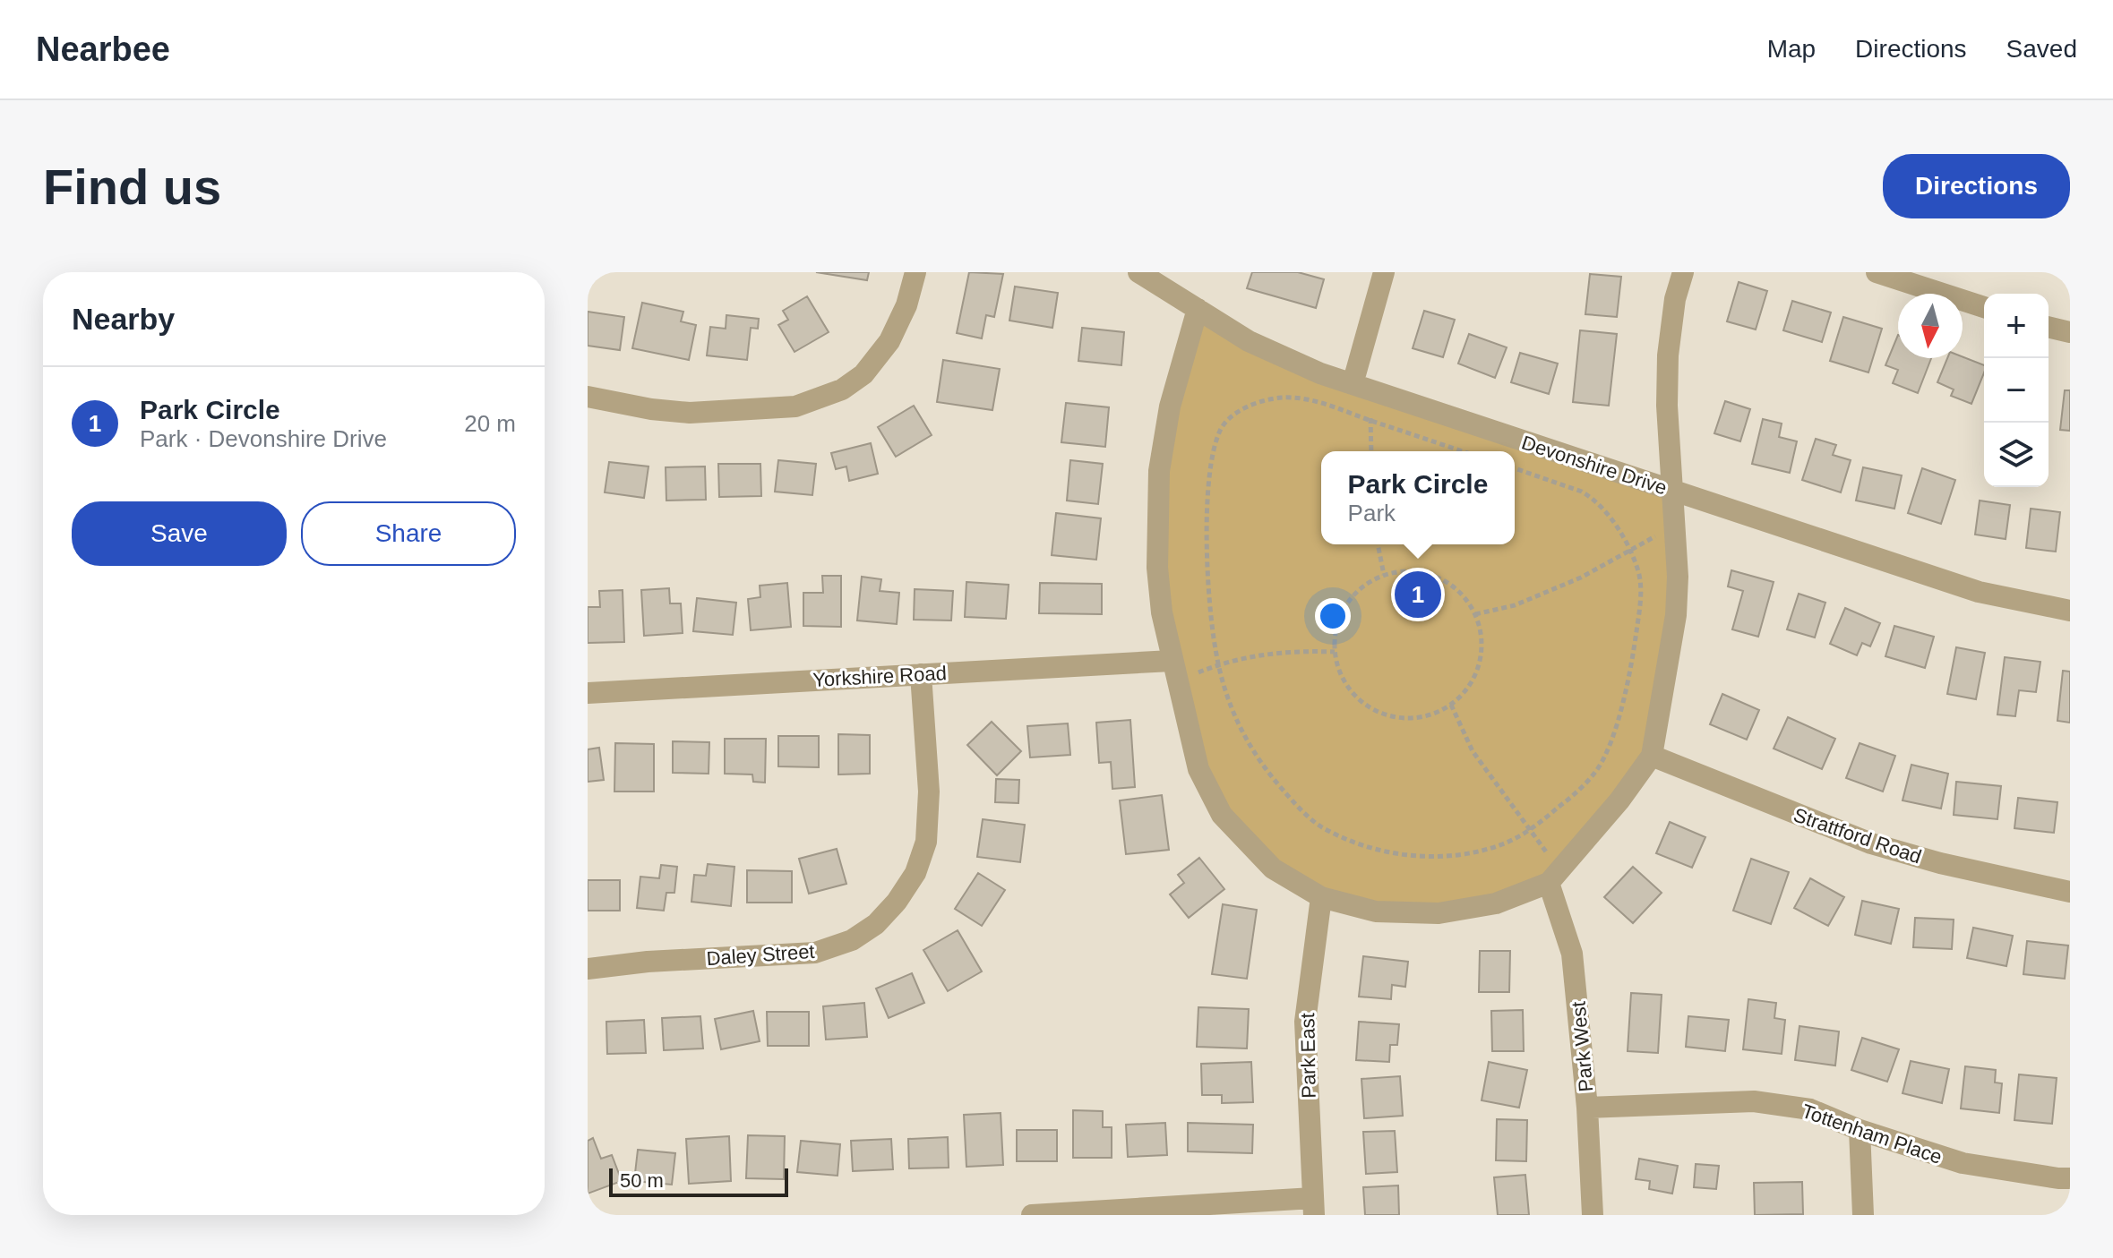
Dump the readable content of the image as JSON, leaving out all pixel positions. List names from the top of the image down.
{
  "streets": {
    "street": [
      "Devonshire Drive",
      "Yorkshire Road",
      "Strattford Road",
      "Daley Street",
      "Park West",
      "Park East",
      "Tottenham Place"
    ]
  },
  "crossings": [
    ["Yorkshire Road", "Daley Street"],
    ["Park West", "Tottenham Place"]
  ],
  "scale_bar": "50 m",
  "north": "bottom",
  "page": {
    "header": "Nearbee",
    "nav": ["Map", "Directions", "Saved"],
    "buttons": [
      "Directions",
      ["Save", "Share"]
    ],
    "title": "Find us",
    "heading": "Nearby",
    "map_buttons": ["+", "−"],
    "list": [
      {
        "mark": "1",
        "name": "Park Circle",
        "note": "Park · Devonshire Drive",
        "value": "20 m"
      }
    ],
    "popup": ["Park Circle", "Park"],
    "pins": "1",
    "scale": "50 m"
  }
}
